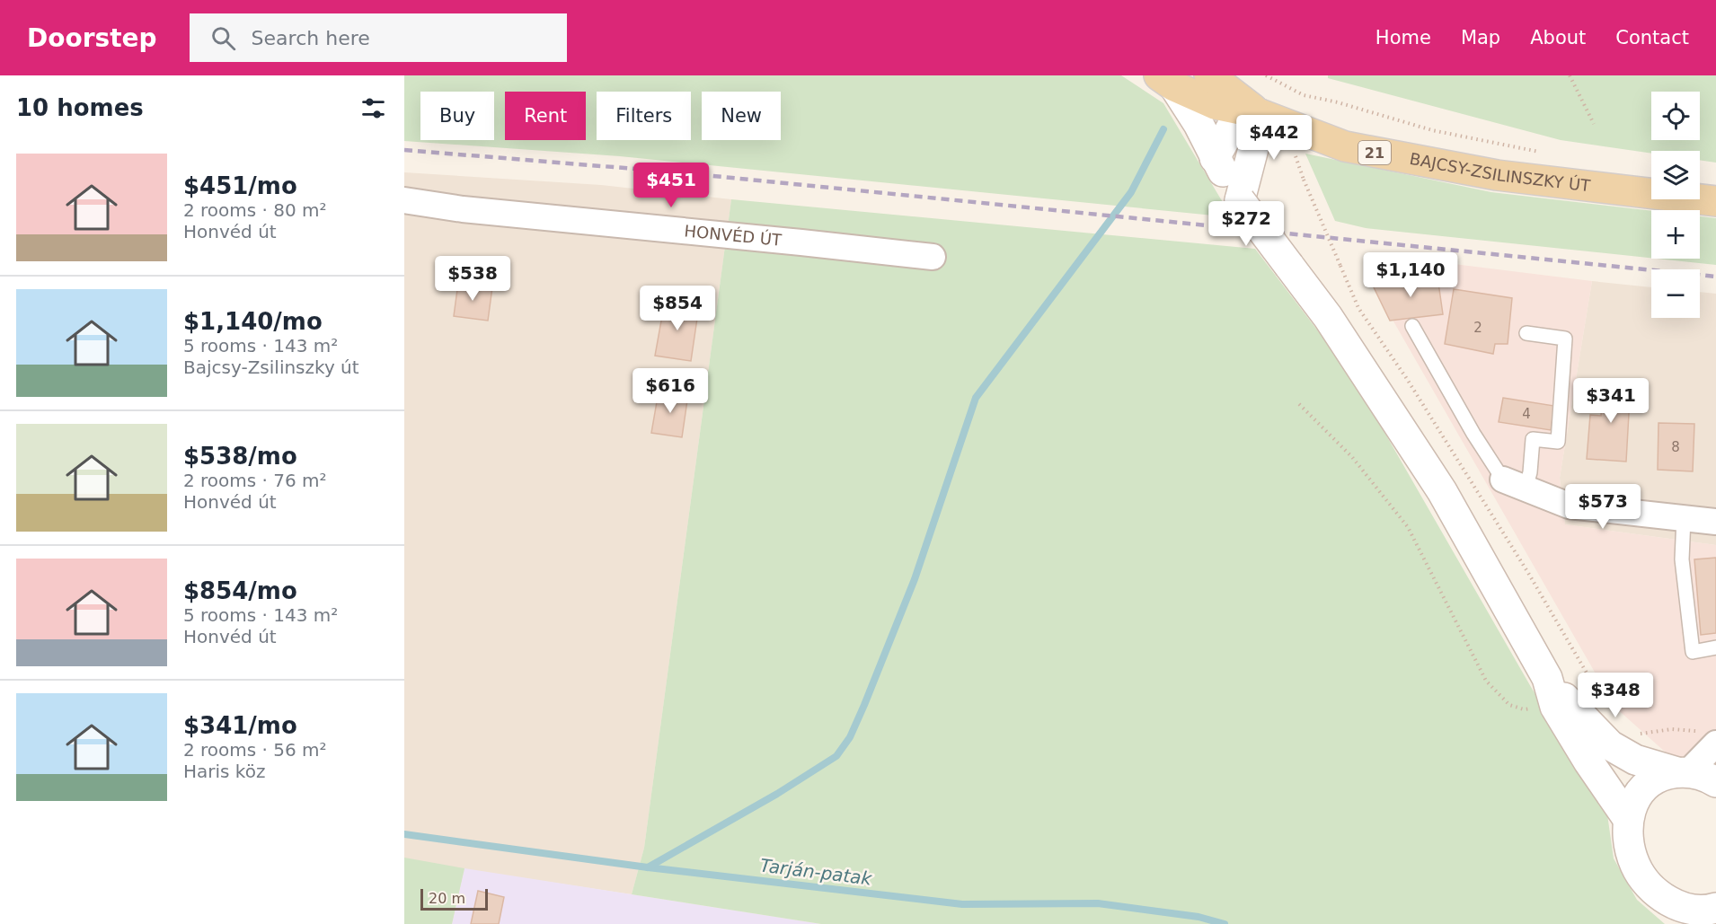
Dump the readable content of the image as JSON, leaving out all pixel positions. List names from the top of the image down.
{
  "streets": {
    "main road": ["21", "BAJCSY-ZSILINSZKY ÚT"],
    "street": ["HONVÉD ÚT"]
  },
  "crossings": [
    ["21", "BAJCSY-ZSILINSZKY ÚT"]
  ],
  "water": ["Tarján-patak"],
  "house_numbers": ["2", "4", "8"],
  "scale_bar": "20 m",
  "page": {
    "header": "Doorstep",
    "search": "Search here",
    "nav": [
      "Home",
      "Map",
      "About",
      "Contact"
    ],
    "heading": "10 homes",
    "map_buttons": ["+", "−"],
    "chip": [
      "Buy",
      "Rent",
      "Filters",
      "New"
    ],
    "price": [
      "$442",
      "$451",
      "$272",
      "$1,140",
      "$538",
      "$854",
      "$616",
      "$341",
      "$573",
      "$348"
    ],
    "list": [
      {
        "name": "$451/mo",
        "note": "2 rooms · 80 m² · Honvéd út"
      },
      {
        "name": "$1,140/mo",
        "note": "5 rooms · 143 m² · Bajcsy-Zsilinszky út"
      },
      {
        "name": "$538/mo",
        "note": "2 rooms · 76 m² · Honvéd út"
      },
      {
        "name": "$854/mo",
        "note": "5 rooms · 143 m² · Honvéd út"
      },
      {
        "name": "$341/mo",
        "note": "2 rooms · 56 m² · Haris köz"
      }
    ],
    "scale": "20 m"
  }
}
